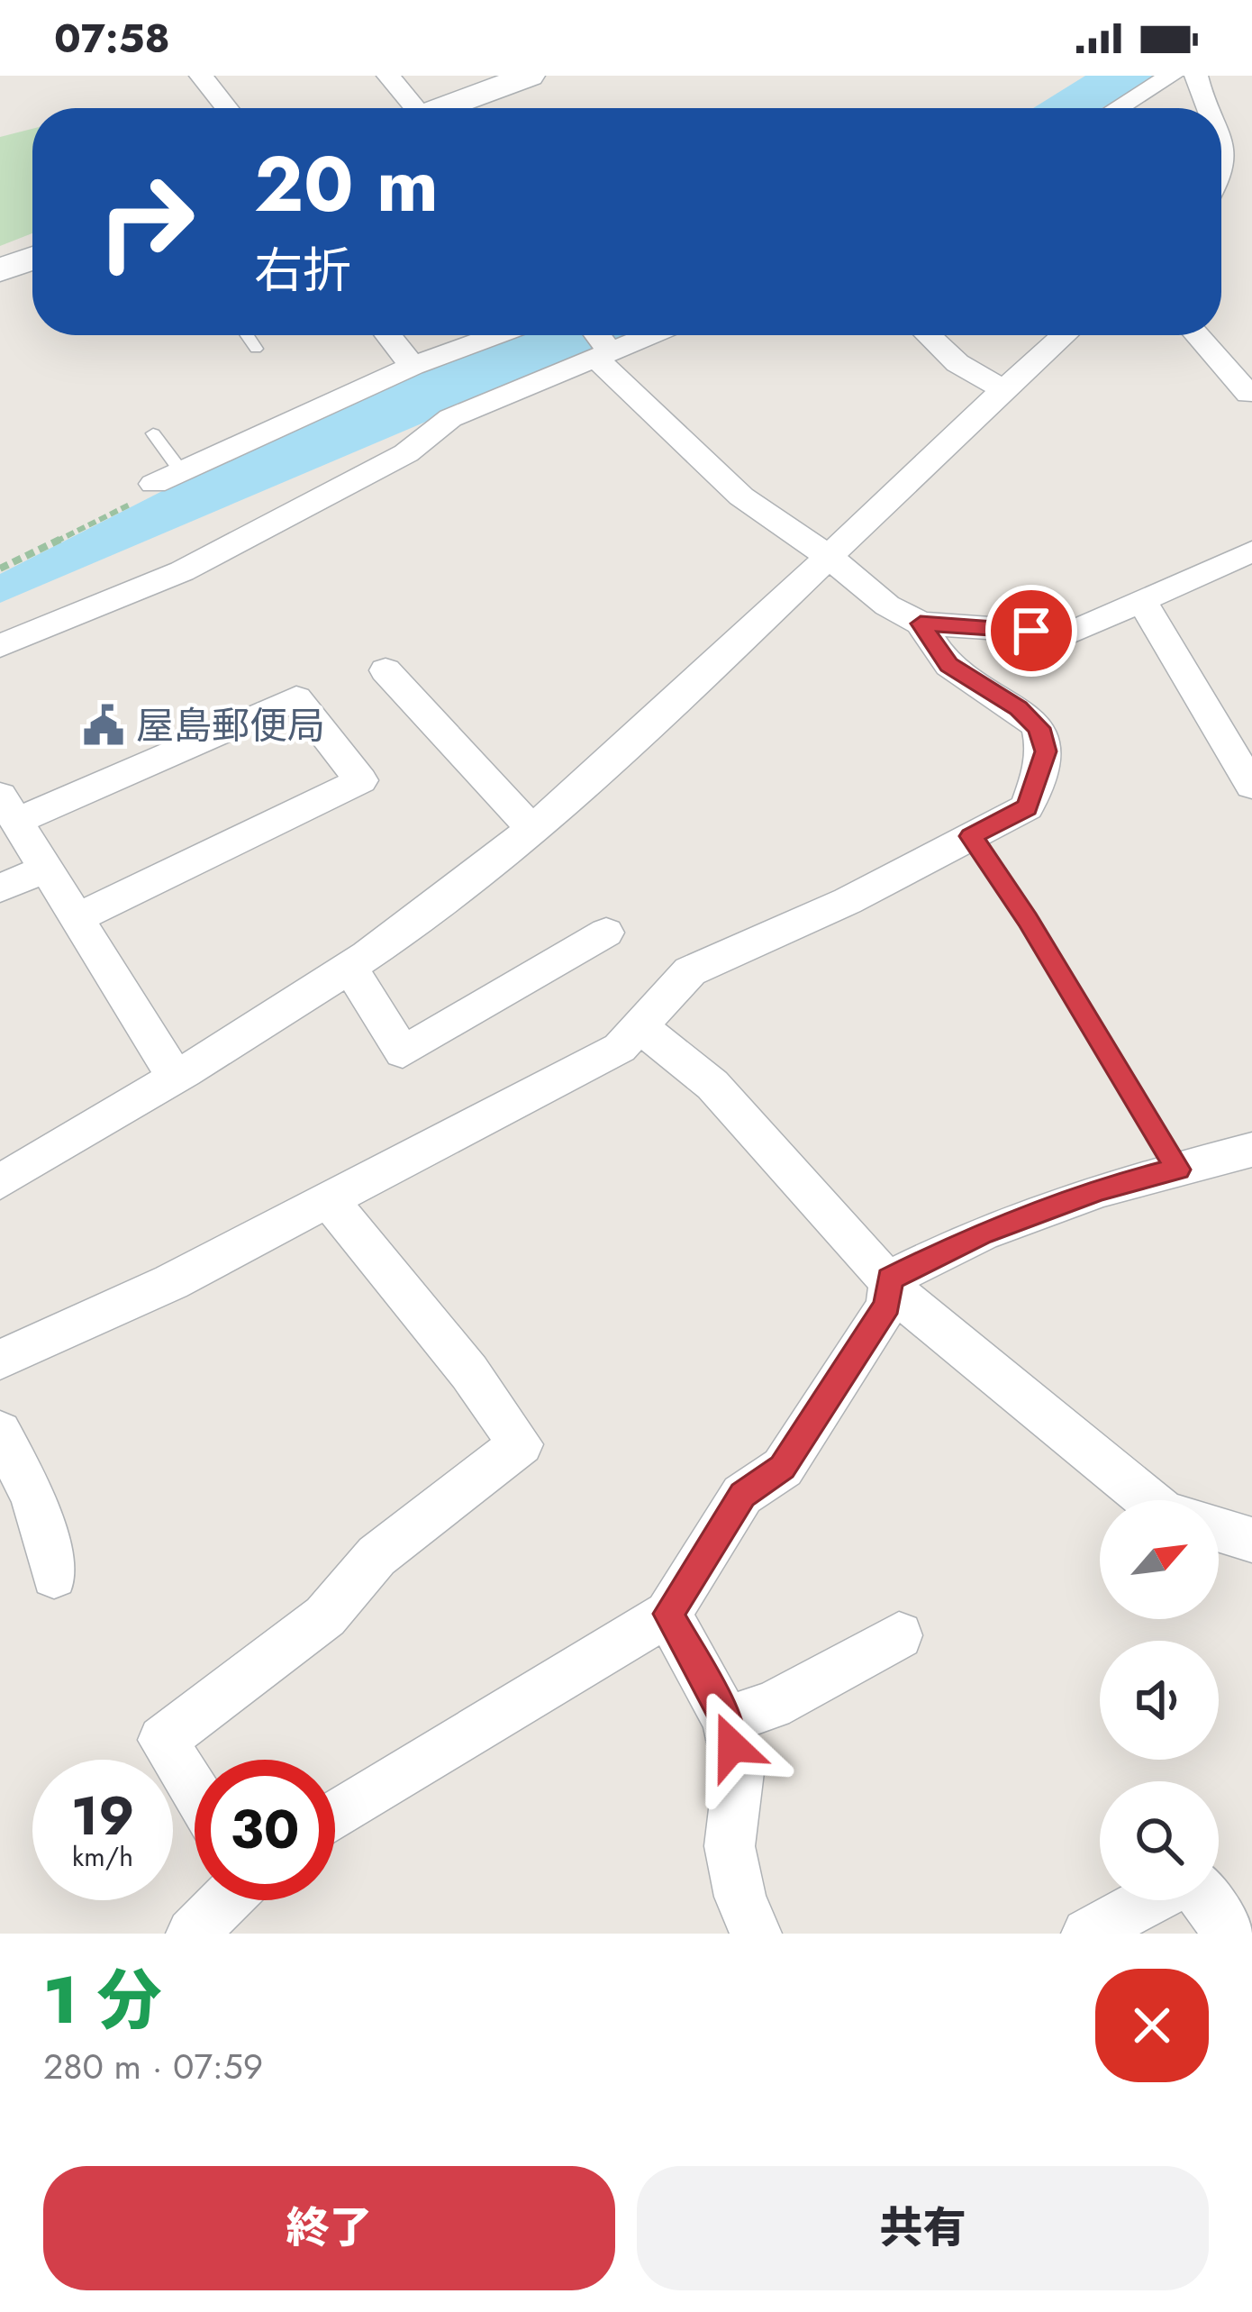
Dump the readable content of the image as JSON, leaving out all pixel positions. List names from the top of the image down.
{
  "places": {
    "public building": ["屋島郵便局"]
  },
  "north": "top right",
  "page": {
    "status": "07:58",
    "turn": ["20 m", "右折"],
    "speed": "19 km/h",
    "limit": "30",
    "heading": ["1 分", "280 m · 07:59"],
    "buttons": ["終了", "共有"]
  }
}
